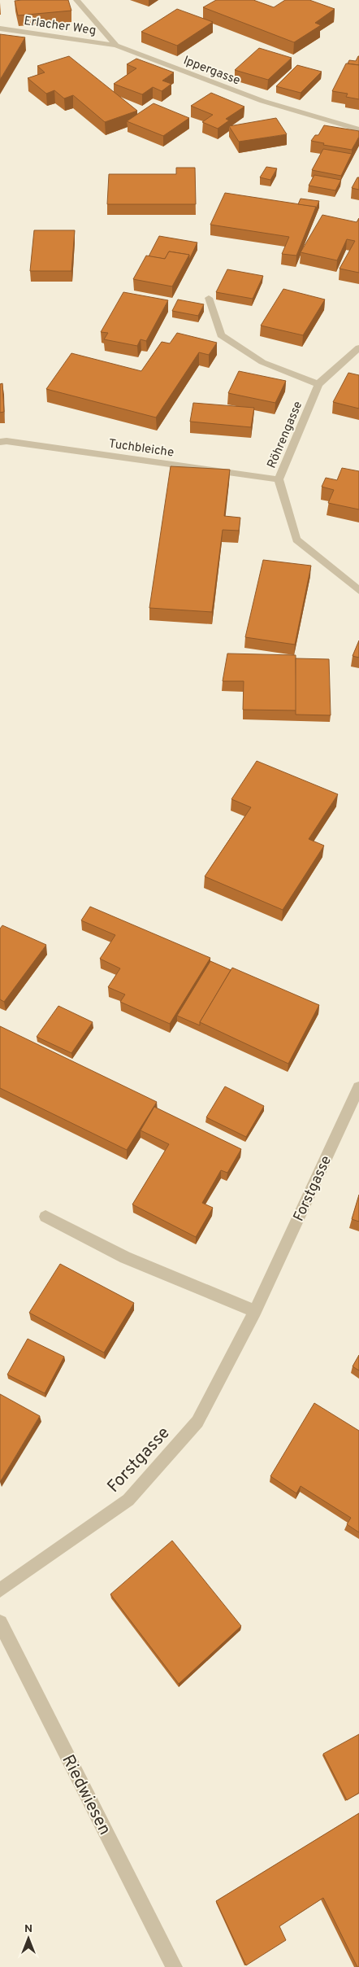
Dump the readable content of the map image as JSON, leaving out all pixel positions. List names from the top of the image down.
{
  "streets": {
    "street": [
      "Erlacher Weg",
      "Ippergasse",
      "Röhrengasse",
      "Tuchbleiche",
      "Forstgasse",
      "Riedwiesen"
    ]
  },
  "crossings": [
    ["Erlacher Weg", "Ippergasse"],
    ["Röhrengasse", "Tuchbleiche"]
  ],
  "north": "top"
}
